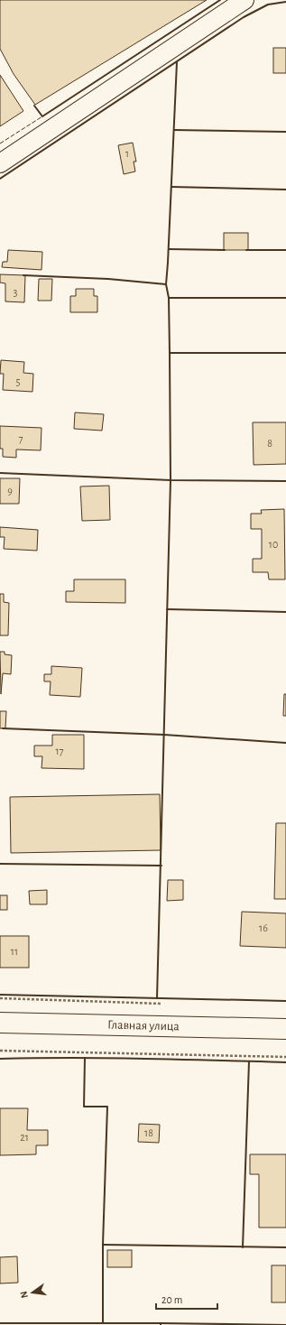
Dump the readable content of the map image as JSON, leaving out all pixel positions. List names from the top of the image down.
{
  "streets": {
    "street": ["Главная улица"]
  },
  "house_numbers": [
    "1",
    "3",
    "5",
    "7",
    "8",
    "9",
    "10",
    "17",
    "16",
    "11",
    "18",
    "21"
  ],
  "scale_bar": "20 m",
  "north": "left"
}
